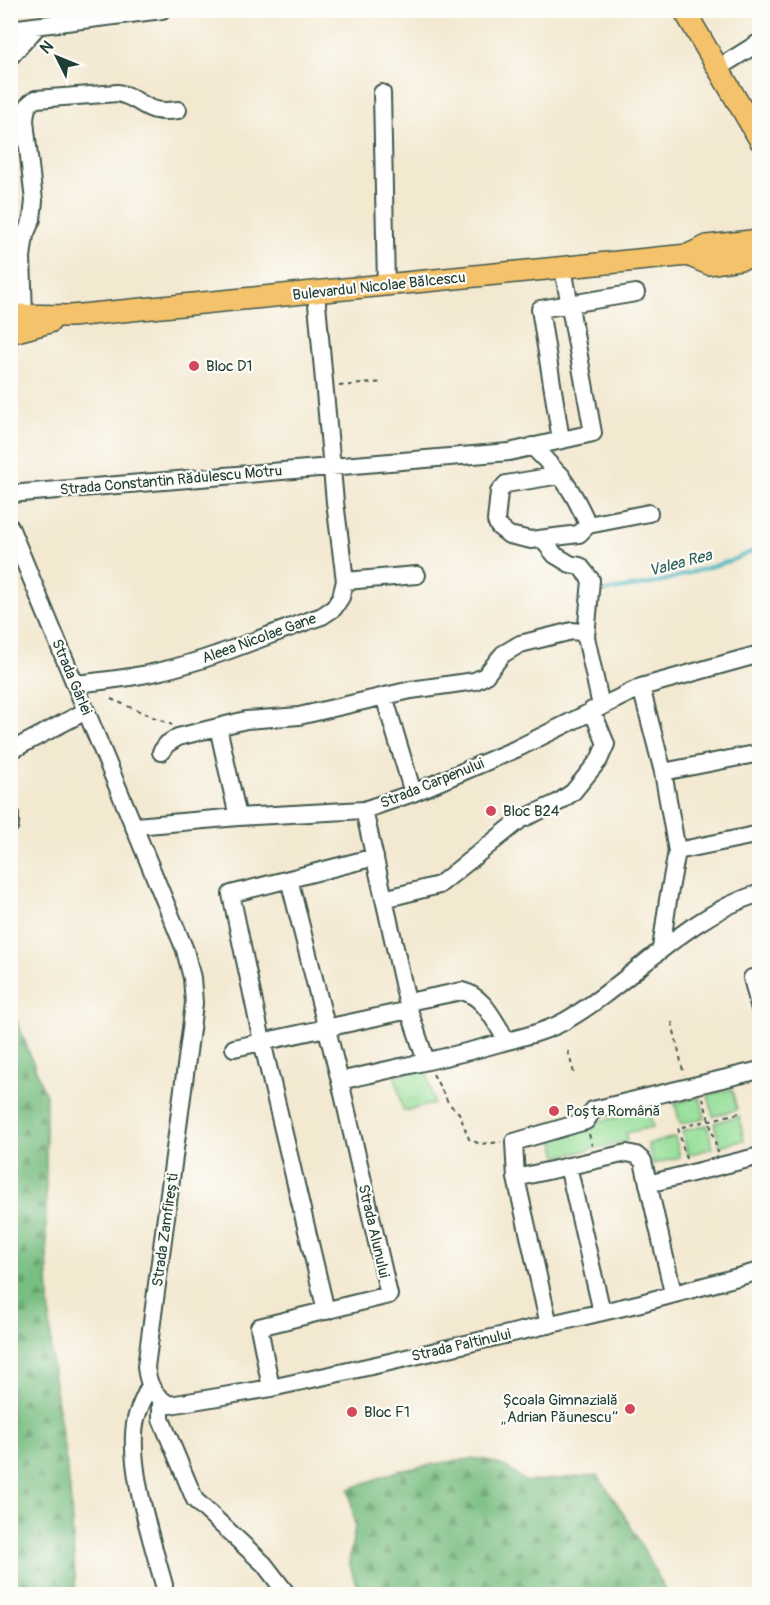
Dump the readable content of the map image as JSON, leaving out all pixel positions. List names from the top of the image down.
{
  "streets": {
    "main road": ["Bulevardul Nicolae Bălcescu"],
    "street": [
      "Strada Constantin Rădulescu Motru",
      "Aleea Nicolae Gane",
      "Strada Gârlei",
      "Strada Carpenului",
      "Strada Zamfirești",
      "Strada Alunului",
      "Strada Paltinului"
    ]
  },
  "crossings": [
    ["Strada Constantin Rădulescu Motru", "Aleea Nicolae Gane"],
    ["Aleea Nicolae Gane", "Strada Gârlei"],
    ["Strada Gârlei", "Strada Carpenului"],
    ["Strada Gârlei", "Strada Zamfirești"],
    ["Strada Carpenului", "Strada Zamfirești"],
    ["Strada Zamfirești", "Strada Paltinului"],
    ["Strada Alunului", "Strada Paltinului"]
  ],
  "water": ["Valea Rea"],
  "places": [
    "Bloc D1",
    "Bloc B24",
    "Poșta Română",
    "Școala Gimnazială „Adrian Păunescu”",
    "Bloc F1"
  ],
  "north": "top left"
}
